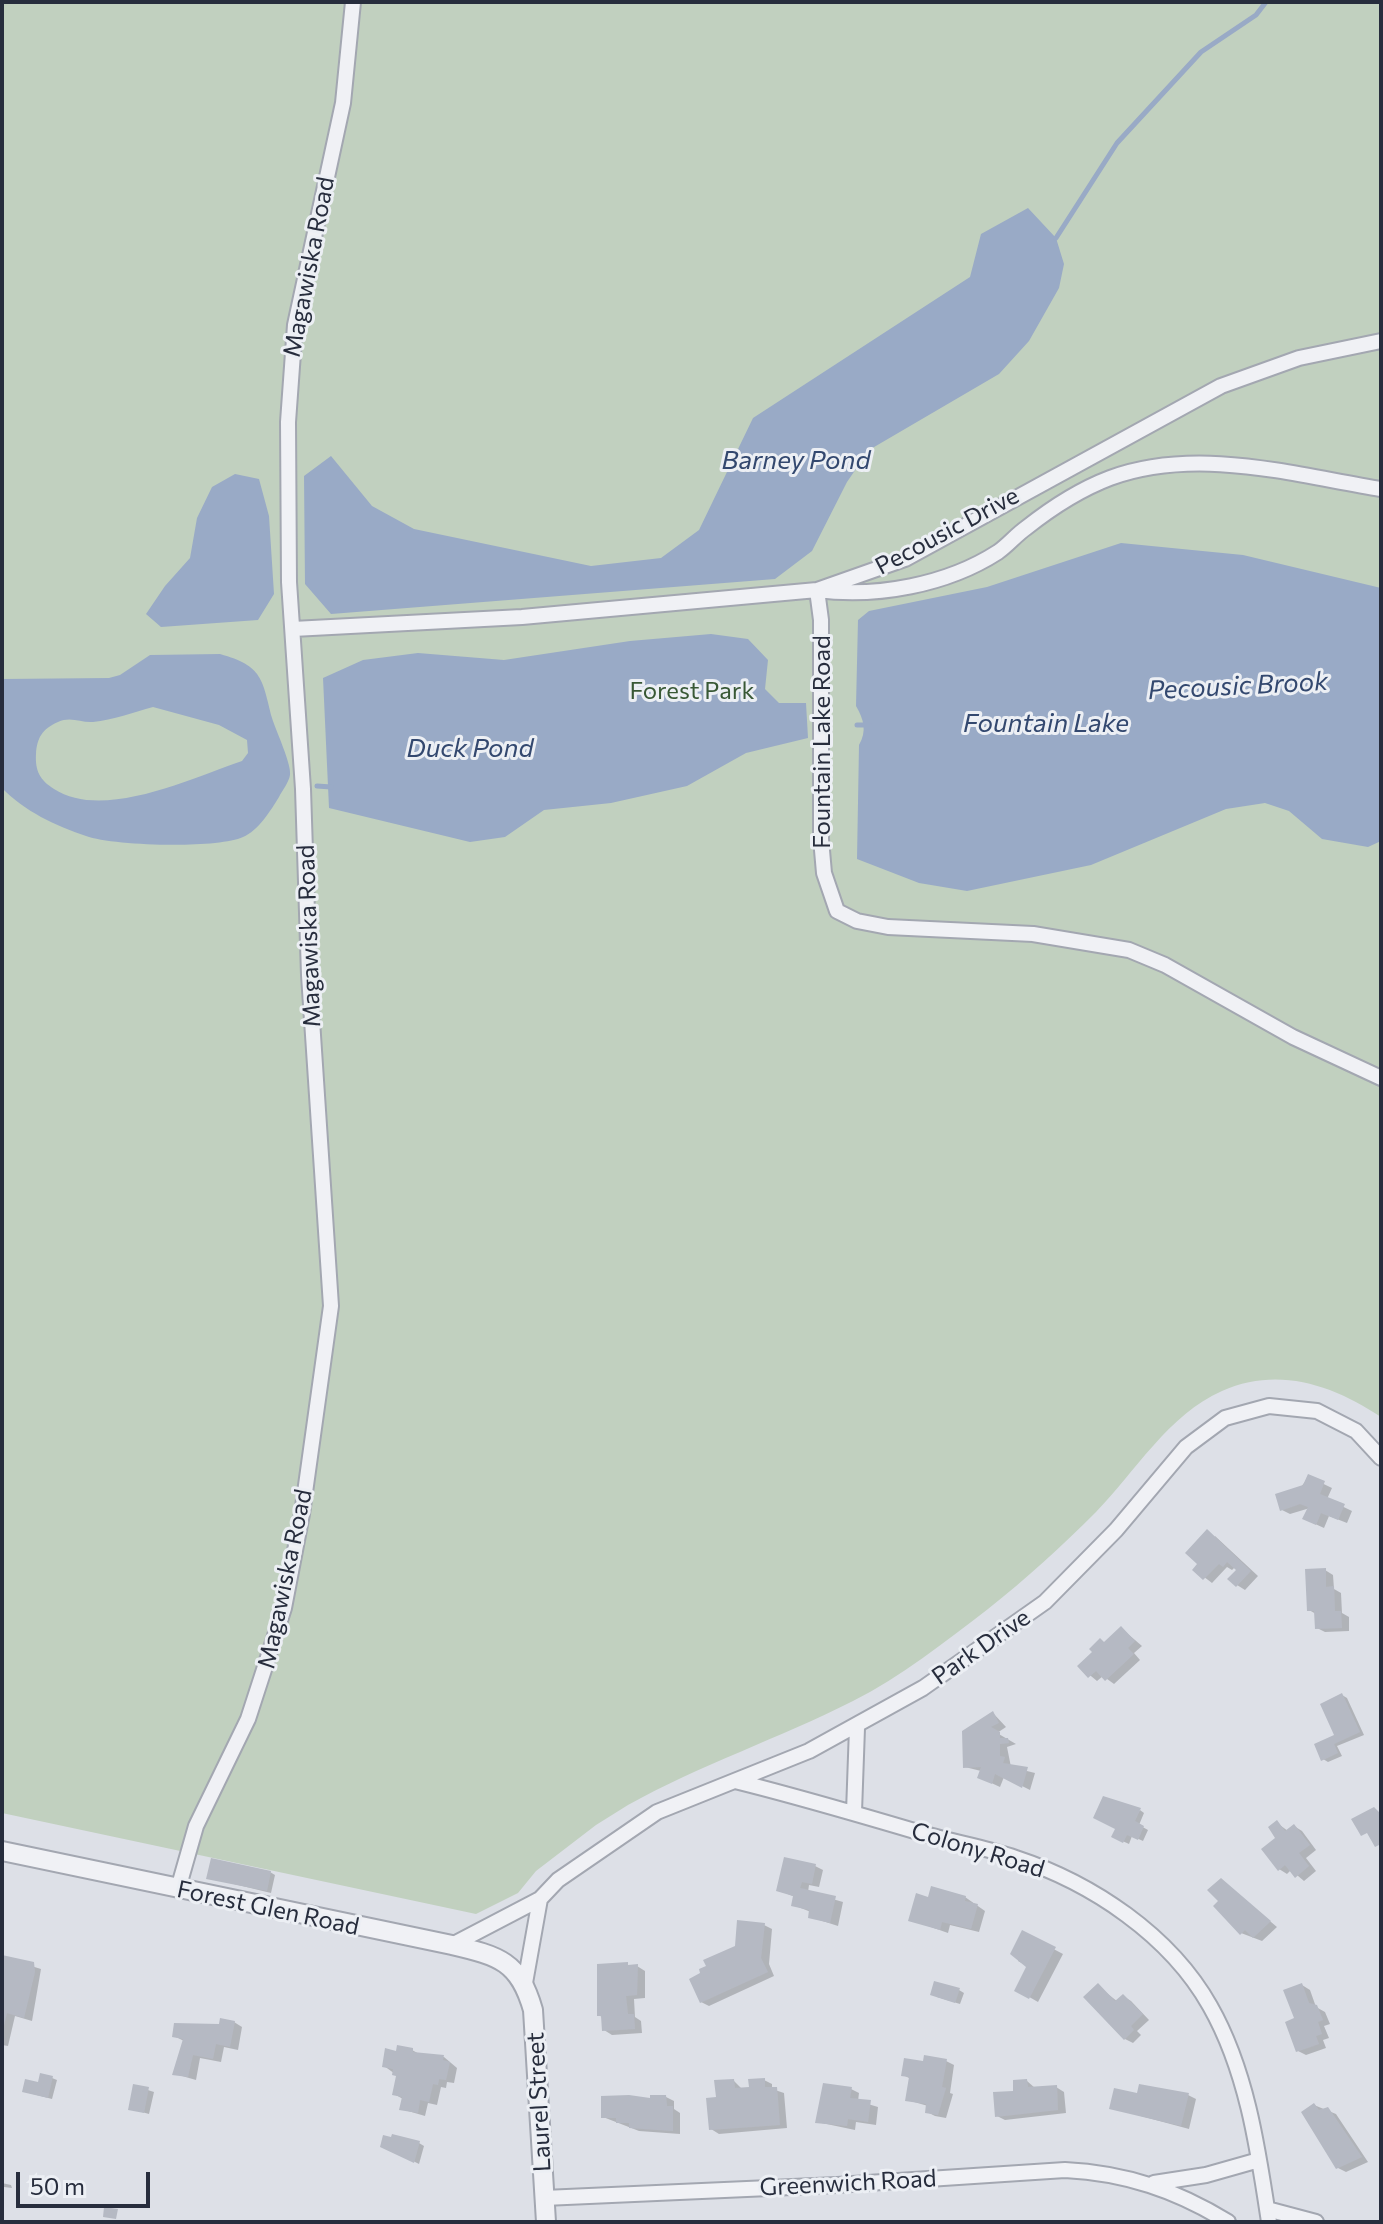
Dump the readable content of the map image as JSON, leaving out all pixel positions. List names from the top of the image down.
{
  "streets": {
    "street": [
      "Magawiska Road",
      "Pecousic Drive",
      "Fountain Lake Road",
      "Park Drive",
      "Colony Road",
      "Forest Glen Road",
      "Laurel Street",
      "Greenwich Road"
    ]
  },
  "crossings": [
    ["Magawiska Road", "Pecousic Drive"],
    ["Magawiska Road", "Forest Glen Road"],
    ["Pecousic Drive", "Fountain Lake Road"],
    ["Park Drive", "Colony Road"],
    ["Park Drive", "Forest Glen Road"],
    ["Colony Road", "Greenwich Road"],
    ["Forest Glen Road", "Laurel Street"],
    ["Laurel Street", "Greenwich Road"]
  ],
  "water": [
    "Barney Pond",
    "Pecousic Brook",
    "Fountain Lake",
    "Duck Pond"
  ],
  "parks": ["Forest Park"],
  "scale_bar": "50 m"
}
